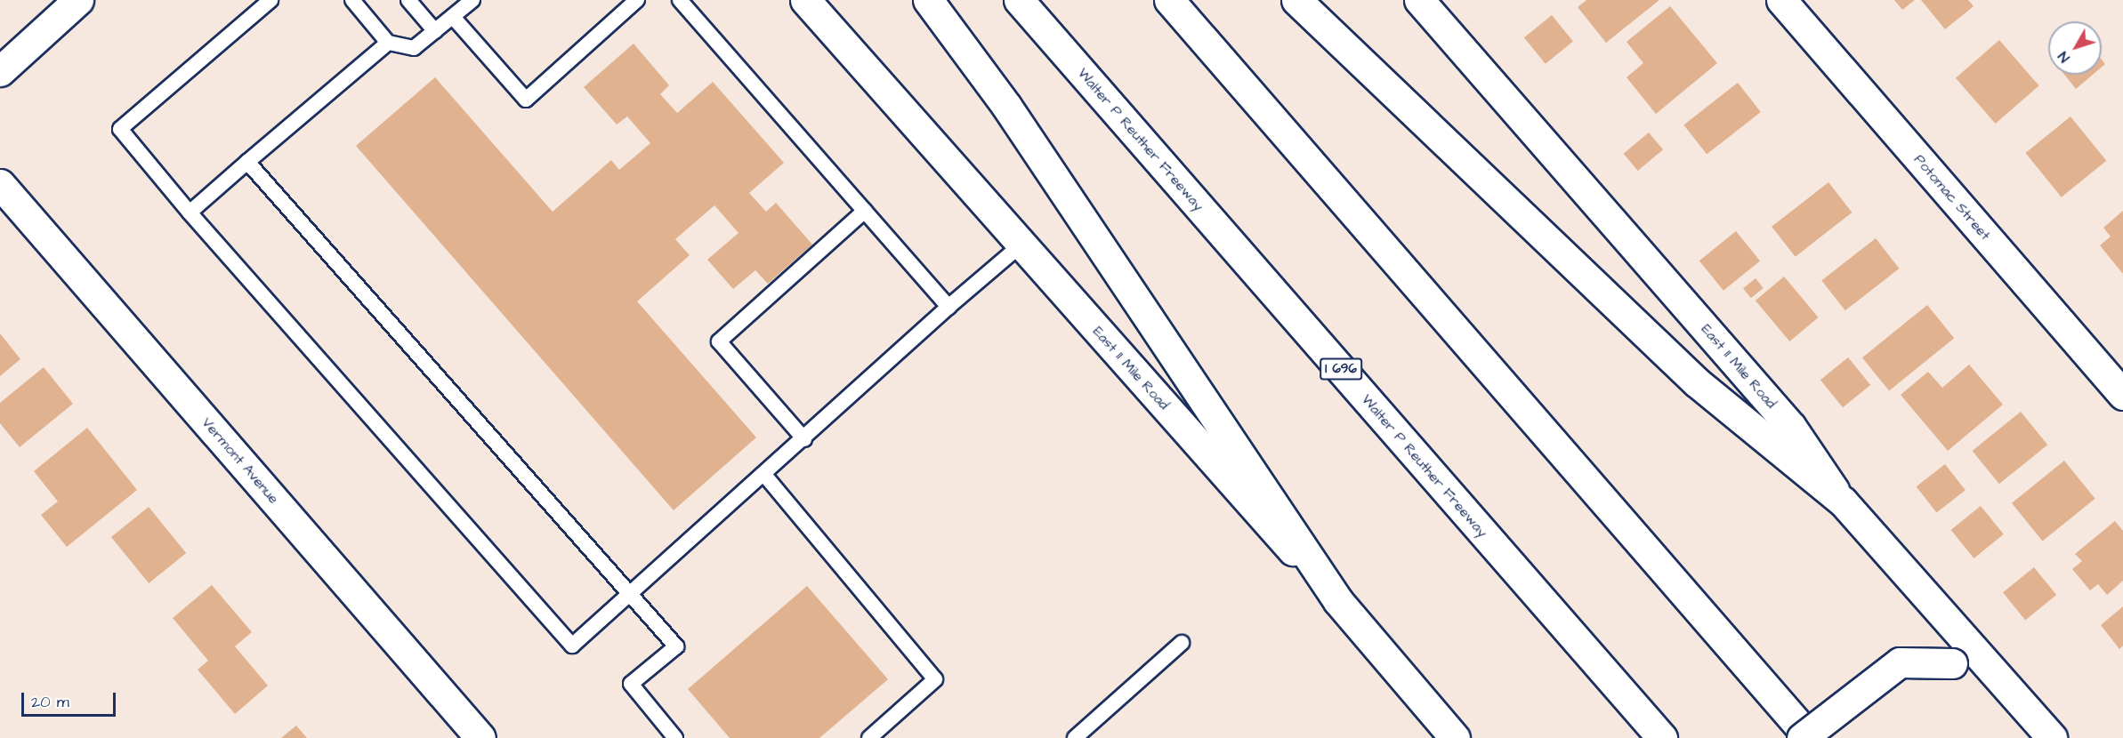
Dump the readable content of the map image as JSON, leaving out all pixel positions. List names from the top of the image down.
{
  "streets": {
    "main road": [
      "Walter P Reuther Freeway",
      "Potomac Street",
      "East 11 Mile Road",
      "I 696",
      "Vermont Avenue"
    ]
  },
  "scale_bar": "20 m",
  "north": "bottom left"
}
